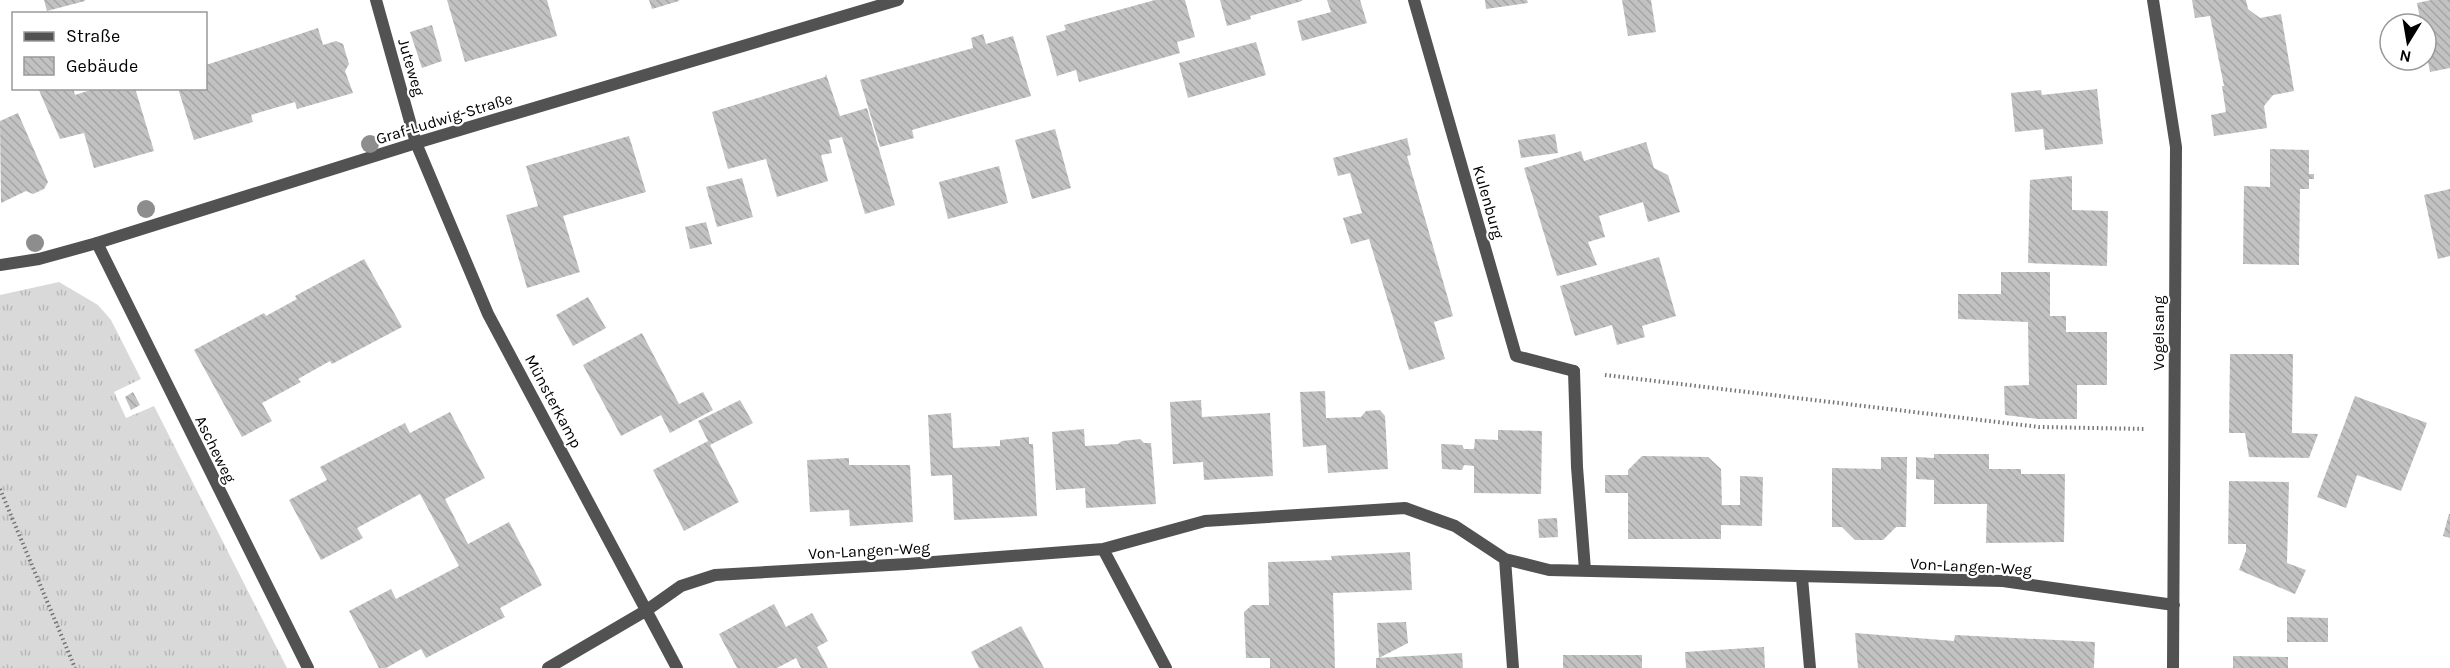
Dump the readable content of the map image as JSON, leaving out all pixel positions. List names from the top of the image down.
{
  "streets": {
    "street": [
      "Juteweg",
      "Graf-Ludwig-Straße",
      "Kulenburg",
      "Vogelsang",
      "Münsterkamp",
      "Ascheweg",
      "Von-Langen-Weg"
    ]
  },
  "crossings": [
    ["Juteweg", "Graf-Ludwig-Straße"],
    ["Juteweg", "Münsterkamp"],
    ["Graf-Ludwig-Straße", "Münsterkamp"],
    ["Graf-Ludwig-Straße", "Ascheweg"],
    ["Vogelsang", "Von-Langen-Weg"],
    ["Münsterkamp", "Von-Langen-Weg"]
  ],
  "legend": ["Straße", "Gebäude"],
  "north": "bottom"
}
